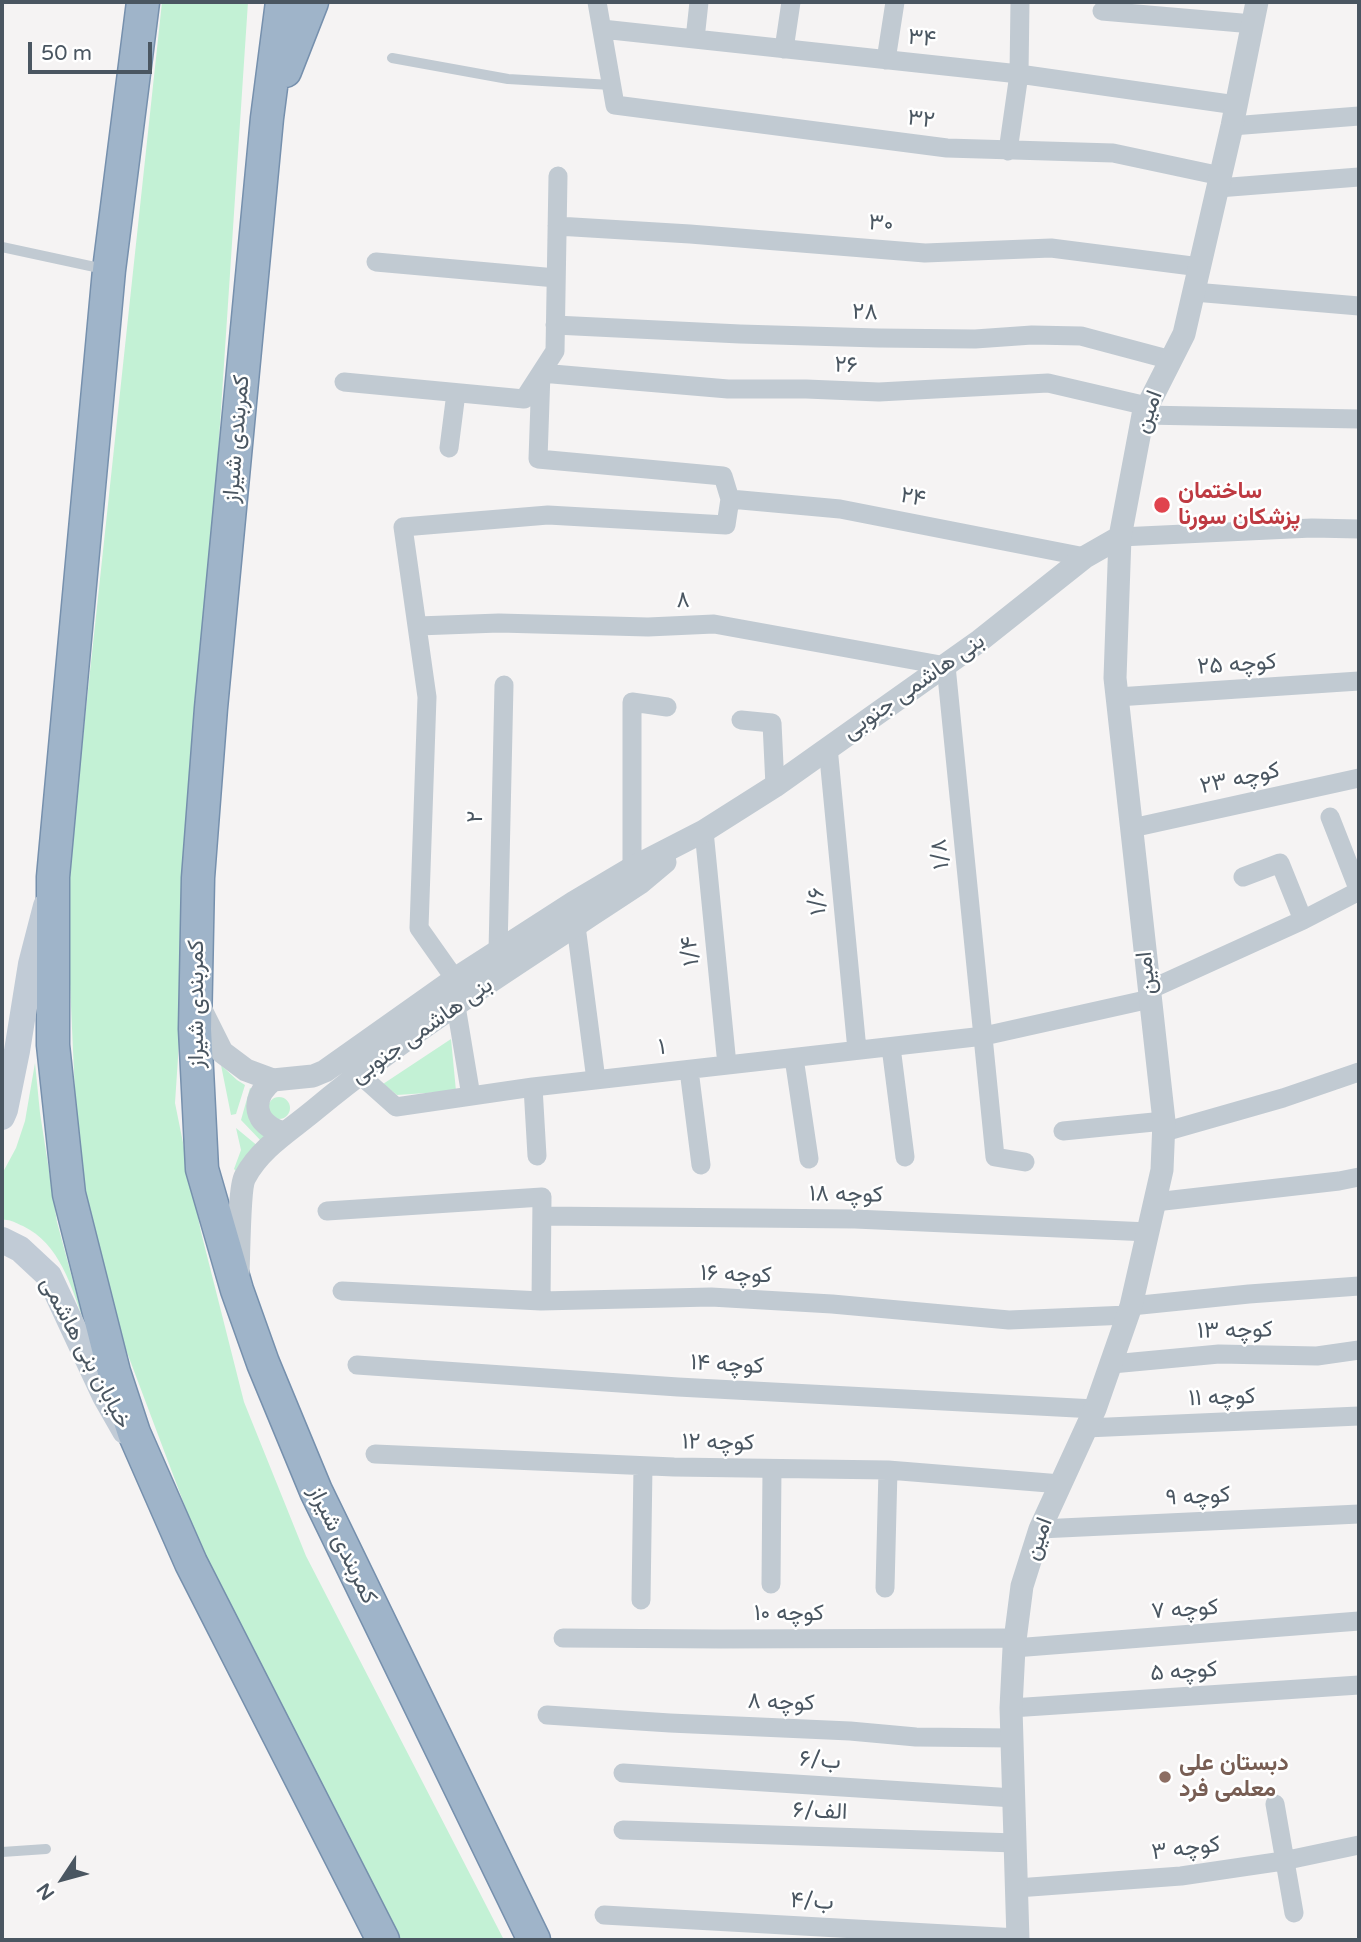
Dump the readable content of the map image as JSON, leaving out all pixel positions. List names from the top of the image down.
{
  "streets": {
    "highway": ["کمربندی شیراز"],
    "main road": ["خیابان بنی هاشمی"],
    "street": [
      "۳۴",
      "۳۲",
      "۳۰",
      "۲۸",
      "۲۶",
      "امین",
      "۲۴",
      "۸",
      "کوچه ۲۵",
      "بنی هاشمی جنوبی",
      "کوچه ۲۳",
      "۲",
      "۱/۸",
      "۱/۶",
      "۱/۴",
      "۱",
      "کوچه ۱۸",
      "کوچه ۱۶",
      "کوچه ۱۳",
      "کوچه ۱۴",
      "کوچه ۱۱",
      "کوچه ۱۲",
      "کوچه ۹",
      "کوچه ۷",
      "کوچه ۱۰",
      "کوچه ۵",
      "کوچه ۸",
      "ب/۶",
      "۶/الف",
      "کوچه ۳",
      "۴/ب"
    ]
  },
  "crossings": [
    ["۳۴", "امین"],
    ["۳۲", "امین"],
    ["۳۰", "امین"],
    ["۲۸", "امین"],
    ["۲۶", "امین"],
    ["امین", "کوچه ۲۵"],
    ["امین", "بنی هاشمی جنوبی"],
    ["امین", "کوچه ۲۳"],
    ["امین", "۱"],
    ["امین", "کوچه ۱۸"],
    ["امین", "کوچه ۱۶"],
    ["امین", "کوچه ۱۳"],
    ["امین", "کوچه ۱۴"],
    ["امین", "کوچه ۱۱"],
    ["امین", "کوچه ۱۲"],
    ["امین", "کوچه ۹"],
    ["امین", "کوچه ۷"],
    ["امین", "کوچه ۱۰"],
    ["امین", "کوچه ۵"],
    ["امین", "کوچه ۸"],
    ["امین", "ب/۶"],
    ["امین", "۶/الف"],
    ["امین", "کوچه ۳"],
    ["امین", "۴/ب"],
    ["کمربندی شیراز", "بنی هاشمی جنوبی"],
    ["۲۴", "بنی هاشمی جنوبی"],
    ["۸", "بنی هاشمی جنوبی"],
    ["۸", "۱/۸"],
    ["بنی هاشمی جنوبی", "۲"],
    ["بنی هاشمی جنوبی", "۱/۸"],
    ["بنی هاشمی جنوبی", "۱/۶"],
    ["بنی هاشمی جنوبی", "۱/۴"],
    ["بنی هاشمی جنوبی", "۱"],
    ["۱/۸", "۱"],
    ["۱/۶", "۱"],
    ["۱/۴", "۱"],
    ["کوچه ۱۴", "کوچه ۱۱"],
    ["کوچه ۷", "کوچه ۱۰"]
  ],
  "places": ["ساختمان پزشکان سورنا", "دبستان علی معلمی فرد"],
  "scale_bar": "50 m",
  "north": "bottom left"
}
